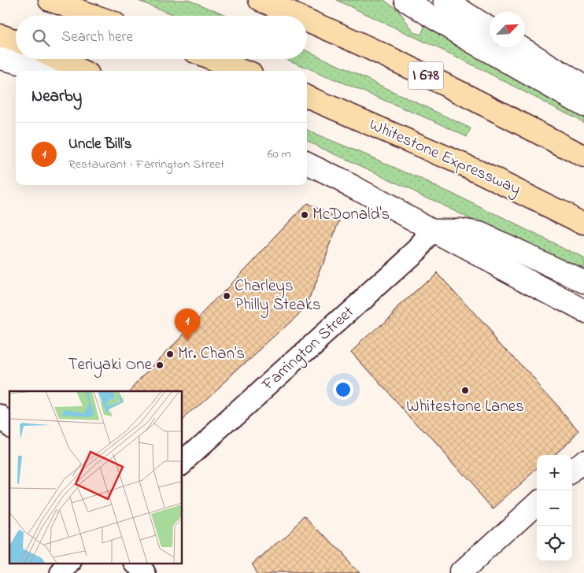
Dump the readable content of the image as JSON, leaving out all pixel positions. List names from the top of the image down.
{
  "streets": {
    "highway": ["I 678", "Whitestone Expressway"],
    "street": ["Farrington Street"]
  },
  "places": [
    "McDonald's",
    "Charleys Philly Steaks",
    "Mr. Chan’s",
    "Teriyaki One",
    "Whitestone Lanes"
  ],
  "north": "top right",
  "page": {
    "search": "Search here",
    "heading": "Nearby",
    "list": [
      {
        "mark": "1",
        "name": "Uncle Bill’s",
        "note": "Restaurant · Farrington Street",
        "value": "60 m"
      }
    ],
    "pins": "1",
    "map_buttons": ["+", "−"]
  }
}
